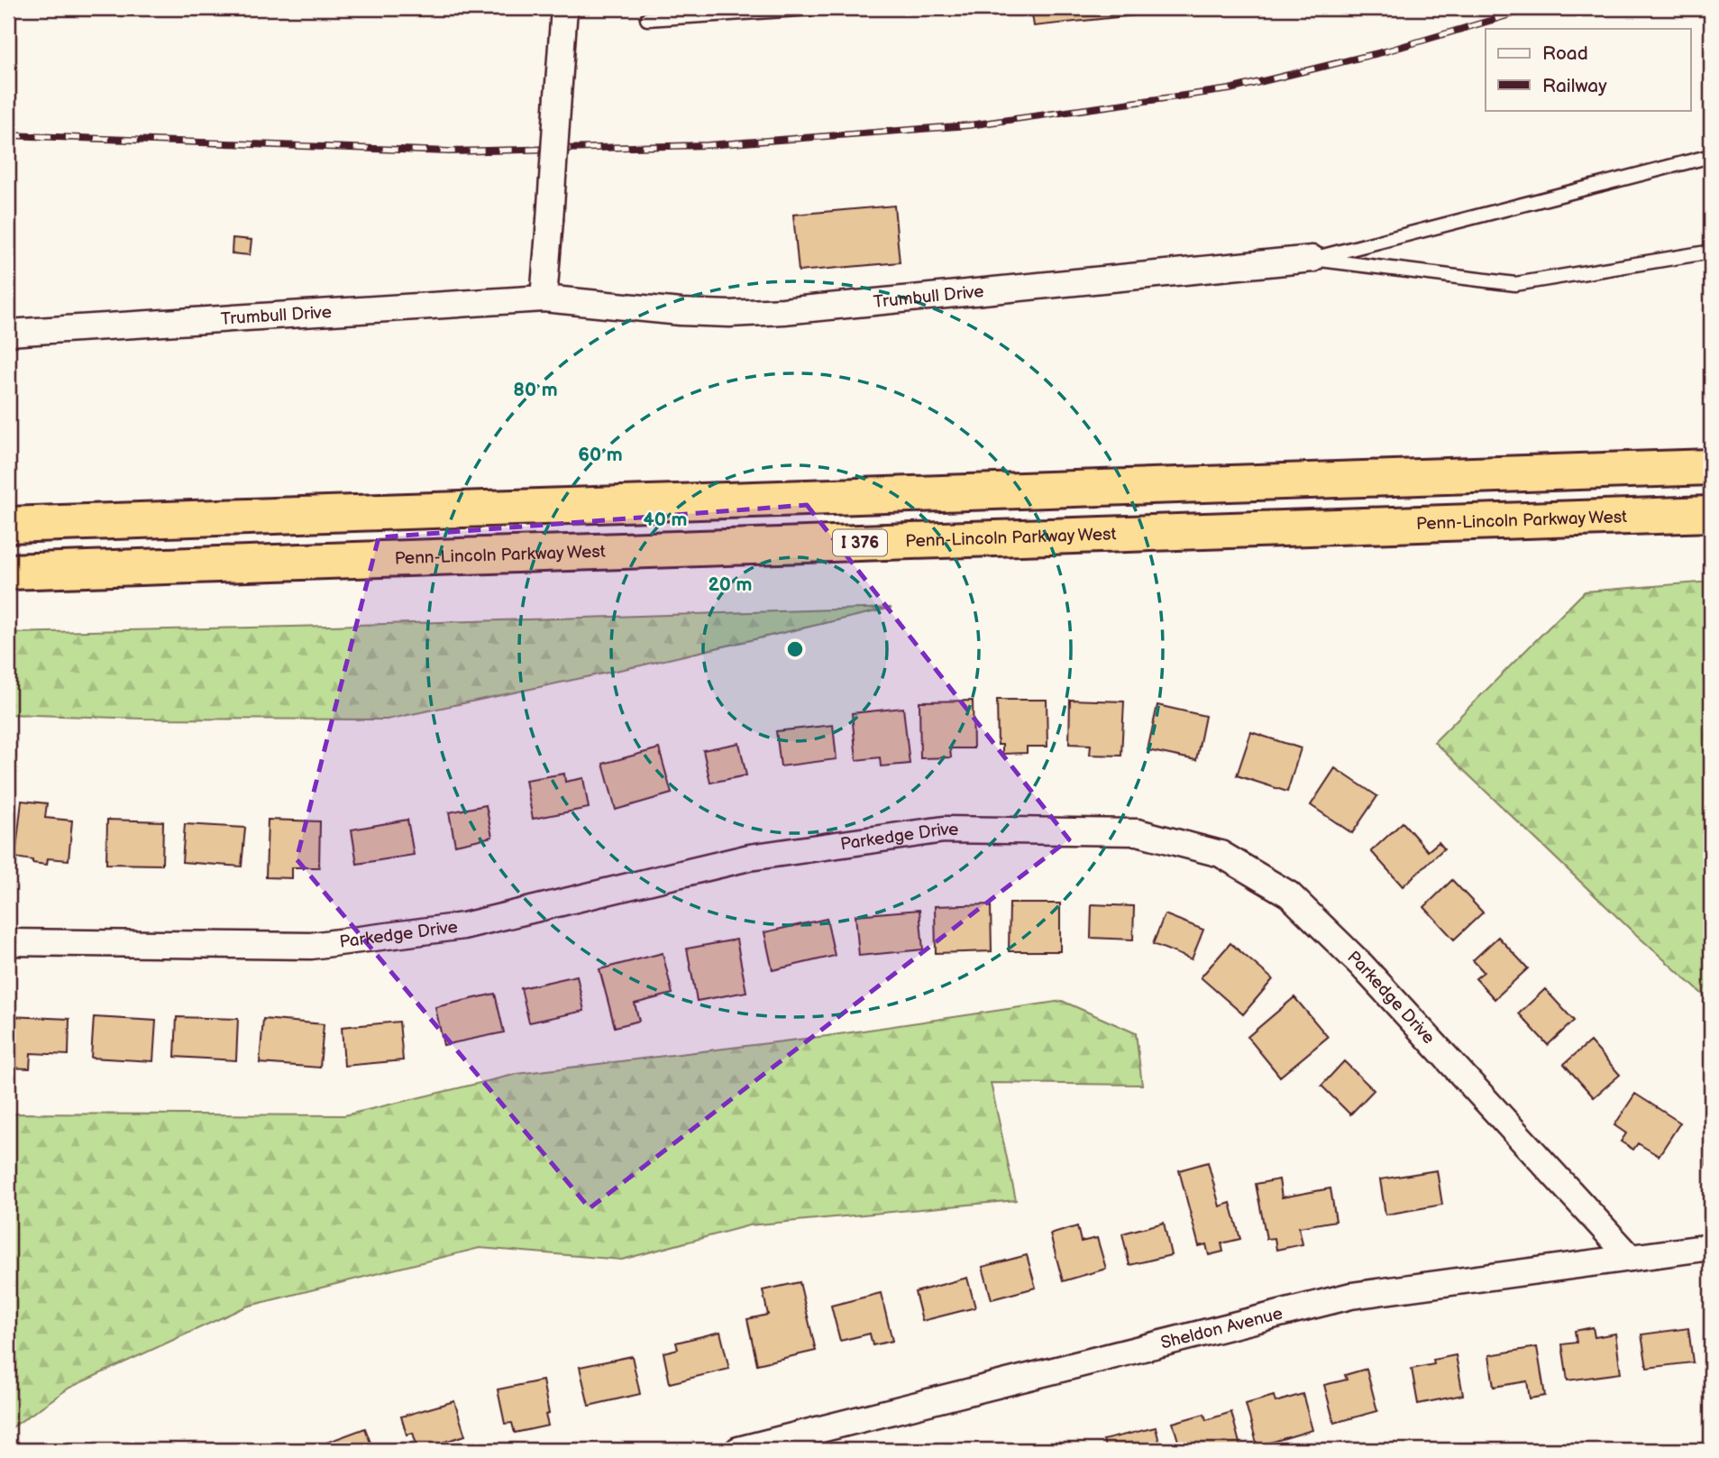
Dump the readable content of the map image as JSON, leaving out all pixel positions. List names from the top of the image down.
{
  "streets": {
    "highway": ["Penn-Lincoln Parkway West", "I 376"],
    "street": ["Trumbull Drive", "Parkedge Drive", "Sheldon Avenue"]
  },
  "crossings": [
    ["Parkedge Drive", "Sheldon Avenue"]
  ],
  "legend": ["Road", "Railway"],
  "rings": [
    "80 m",
    "60 m",
    "40 m",
    "20 m"
  ]
}
